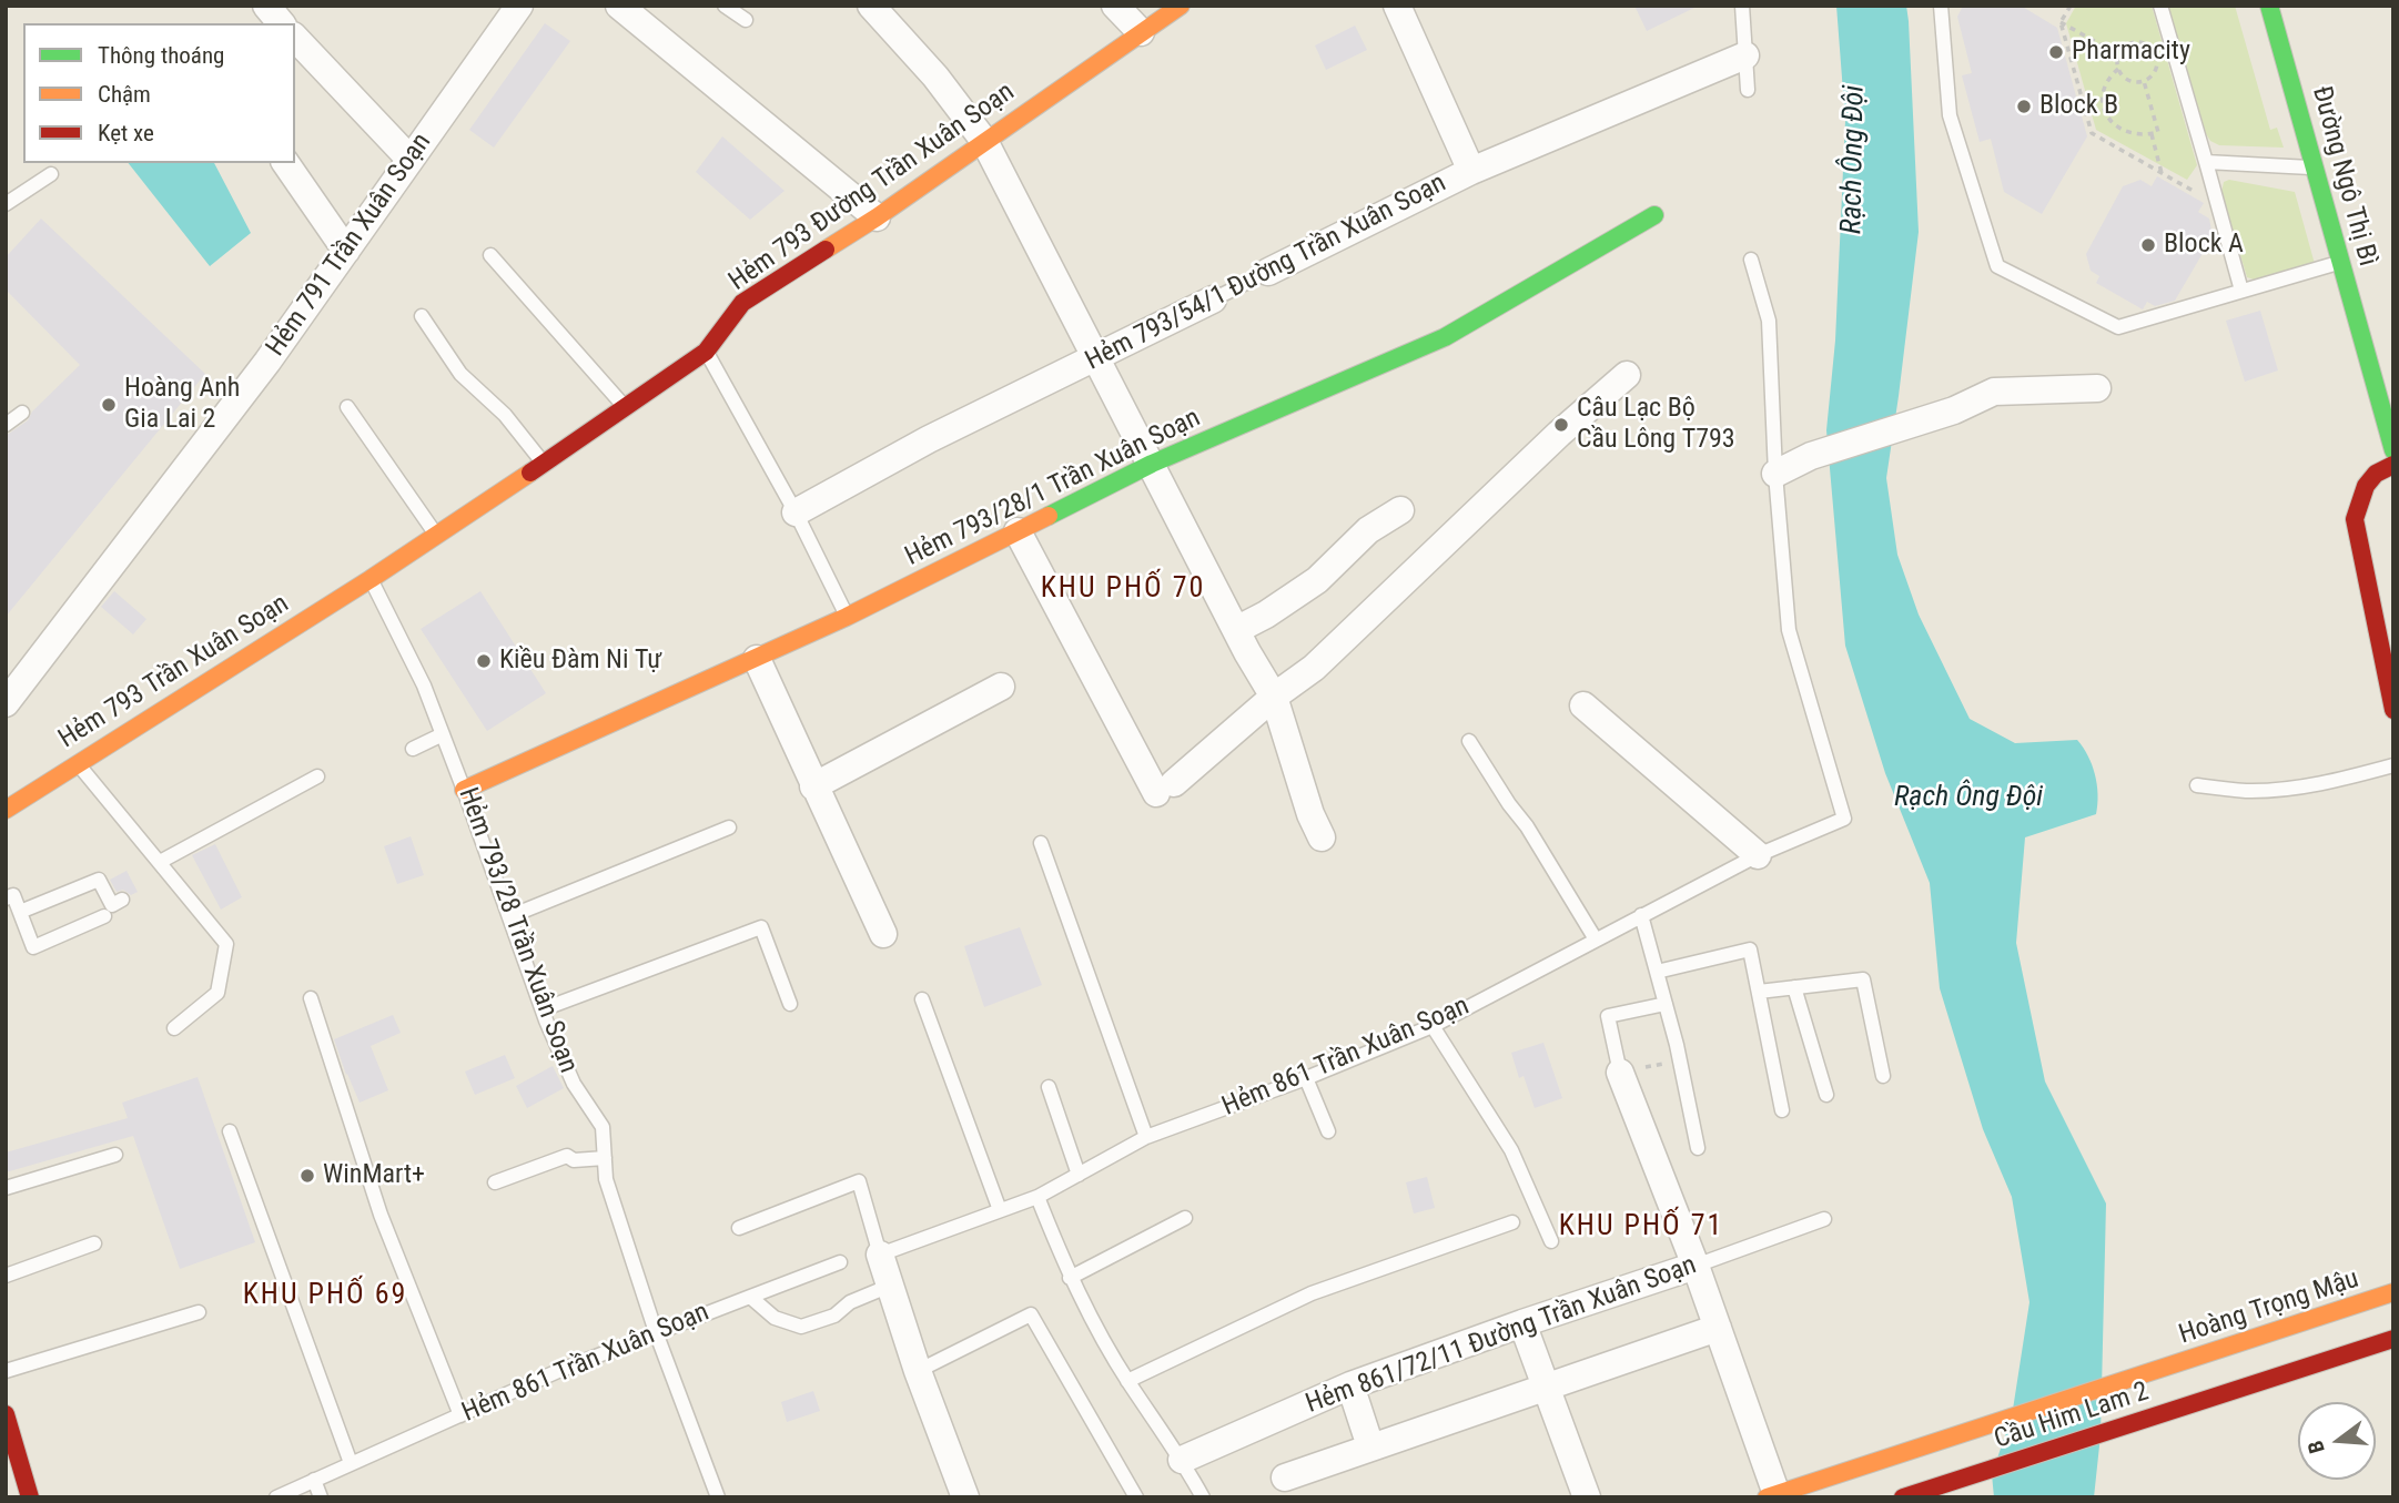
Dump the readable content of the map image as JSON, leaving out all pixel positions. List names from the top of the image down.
{
  "streets": {
    "street": [
      "Đường Ngô Thị Bì",
      "Hẻm 793 Đường Trần Xuân Soạn",
      "Hẻm 791 Trần Xuân Soạn",
      "Hẻm 793/54/1 Đường Trần Xuân Soạn",
      "Hẻm 793/28/1 Trần Xuân Soạn",
      "Hẻm 793 Trần Xuân Soạn",
      "Hoàng Trọng Mậu",
      "Hẻm 861/72/11 Đường Trần Xuân Soạn",
      "Cầu Him Lam 2"
    ],
    "lane": ["Hẻm 793/28 Trần Xuân Soạn", "Hẻm 861 Trần Xuân Soạn"]
  },
  "crossings": [
    ["Hẻm 793 Đường Trần Xuân Soạn", "Hẻm 793 Trần Xuân Soạn"],
    ["Hẻm 793 Đường Trần Xuân Soạn", "Hẻm 793/28 Trần Xuân Soạn"],
    ["Hẻm 793/28/1 Trần Xuân Soạn", "Hẻm 793/28 Trần Xuân Soạn"],
    ["Hẻm 793 Trần Xuân Soạn", "Hẻm 793/28 Trần Xuân Soạn"],
    ["Hẻm 793/28 Trần Xuân Soạn", "Hẻm 861 Trần Xuân Soạn"],
    ["Hoàng Trọng Mậu", "Cầu Him Lam 2"]
  ],
  "districts": ["KHU PHỐ 70", "KHU PHỐ 71", "KHU PHỐ 69"],
  "water": ["Rạch Ông Đội"],
  "places": [
    "Pharmacity",
    "Block B",
    "Block A",
    "Hoàng Anh Gia Lai 2",
    "Câu Lạc Bộ Cầu Lông T793",
    "Kiều Đàm Ni Tự",
    "WinMart+"
  ],
  "legend": ["Thông thoáng", "Chậm", "Kẹt xe"],
  "north": "left"
}
